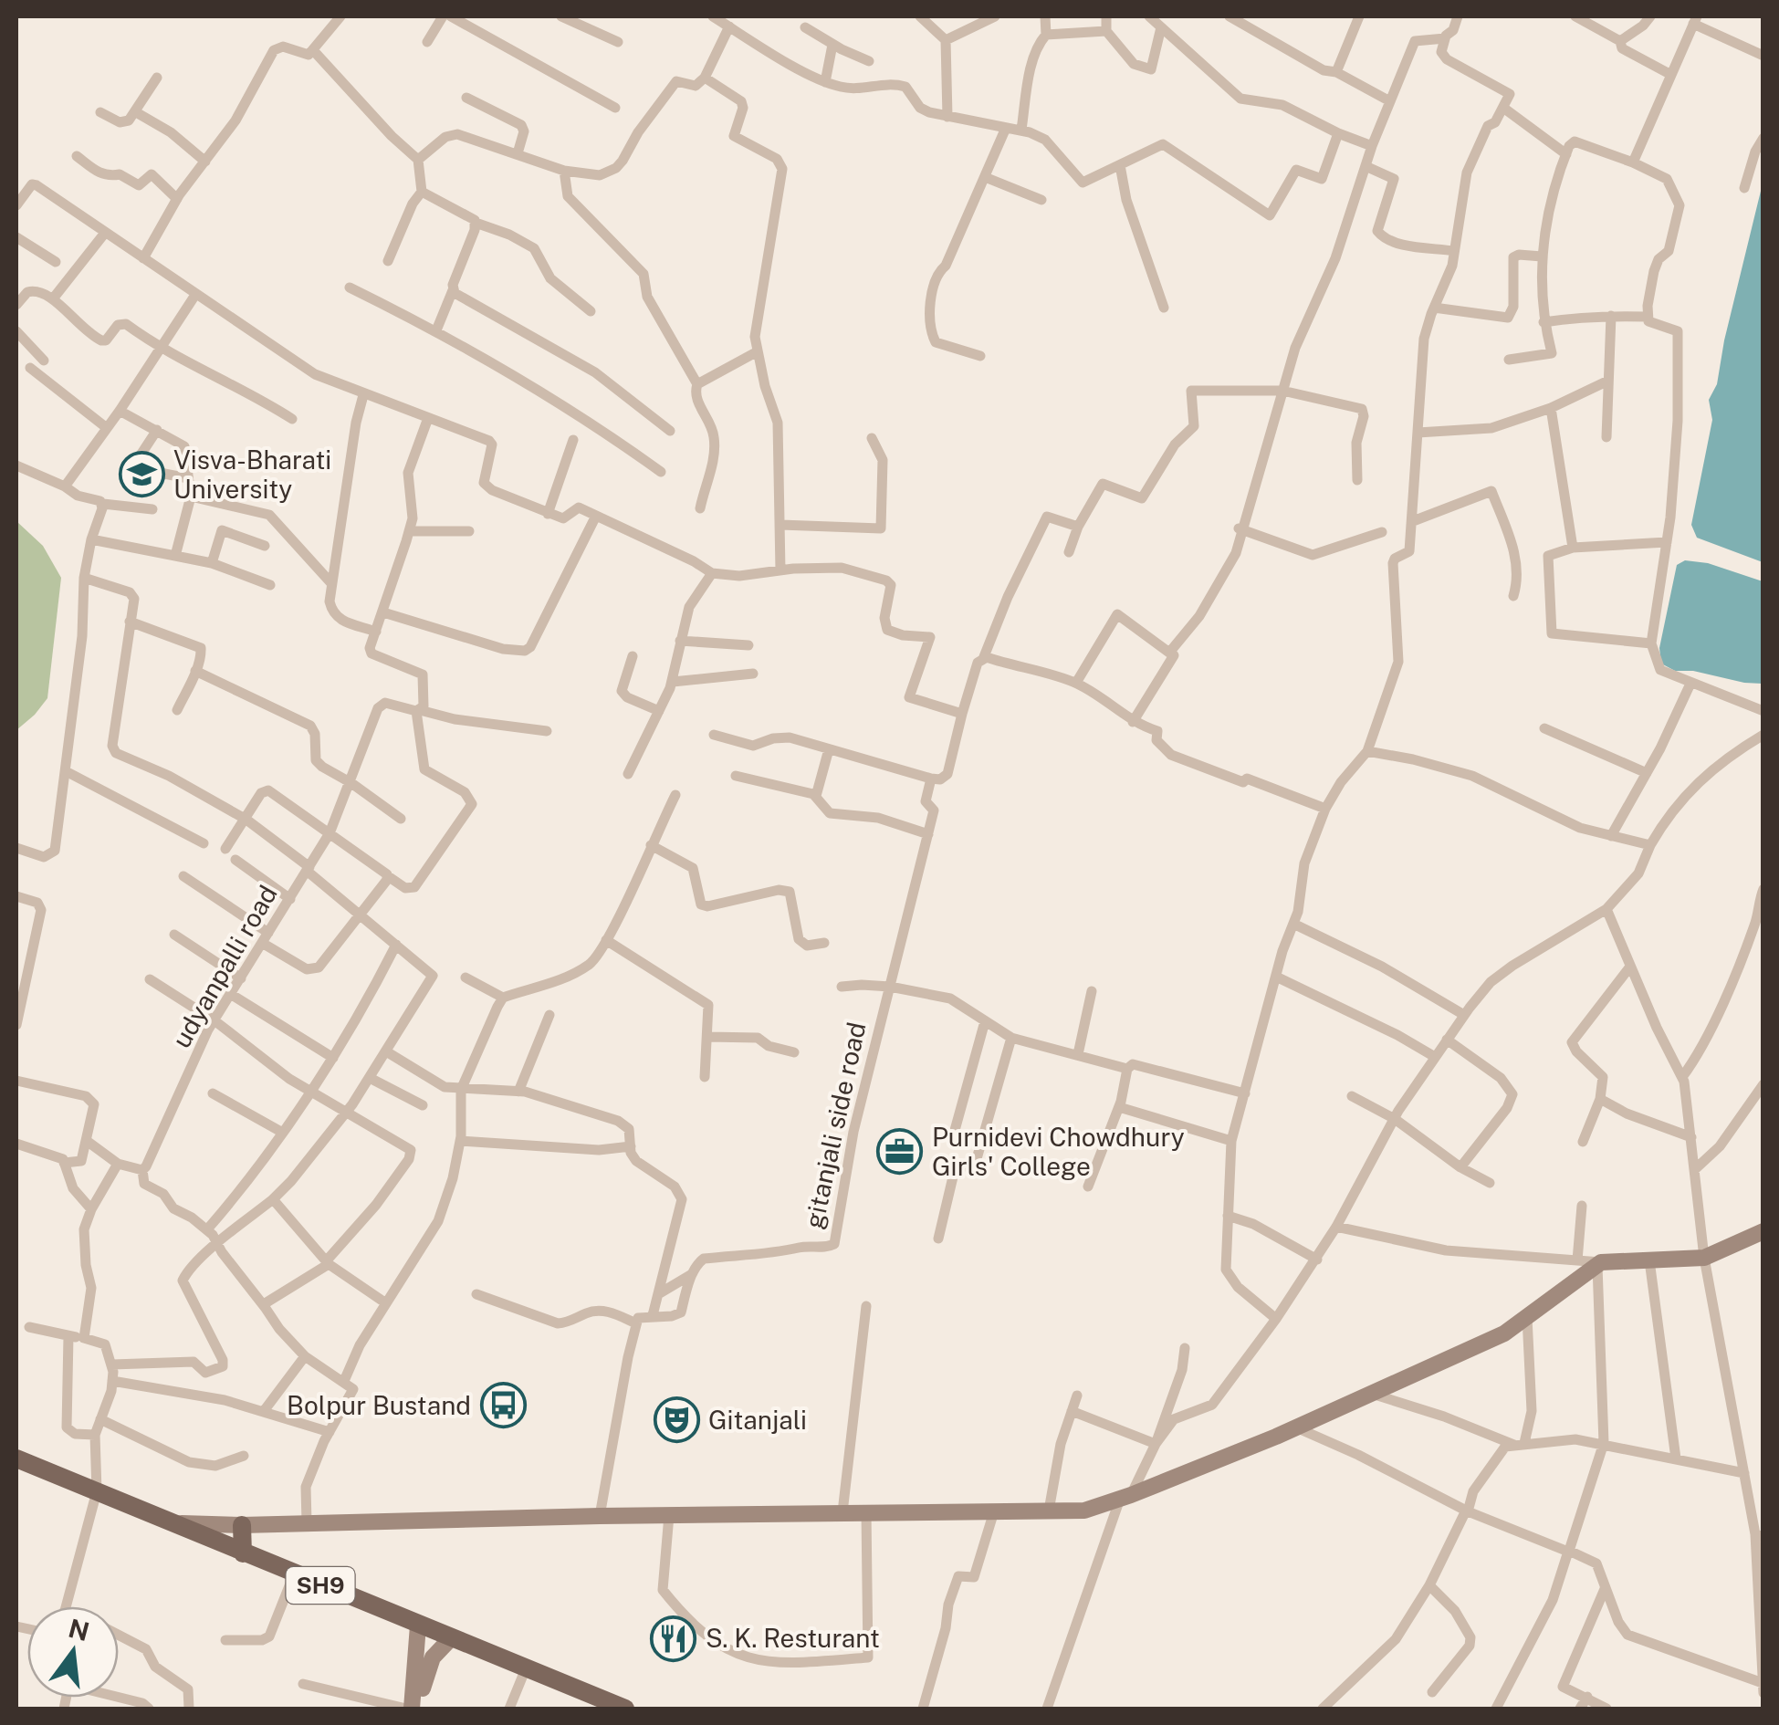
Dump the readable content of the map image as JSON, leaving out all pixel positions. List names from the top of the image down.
{
  "streets": {
    "main road": ["SH9"],
    "street": ["udyanpalli road", "gitanjali side road"]
  },
  "places": {
    "school or university": ["Visva-Bharati University"],
    "office": ["Purnidevi Chowdhury Girls' College"],
    "bus stop": ["Bolpur Bustand"],
    "theatre": ["Gitanjali"],
    "restaurant": ["S. K. Resturant"]
  },
  "north": "top"
}
